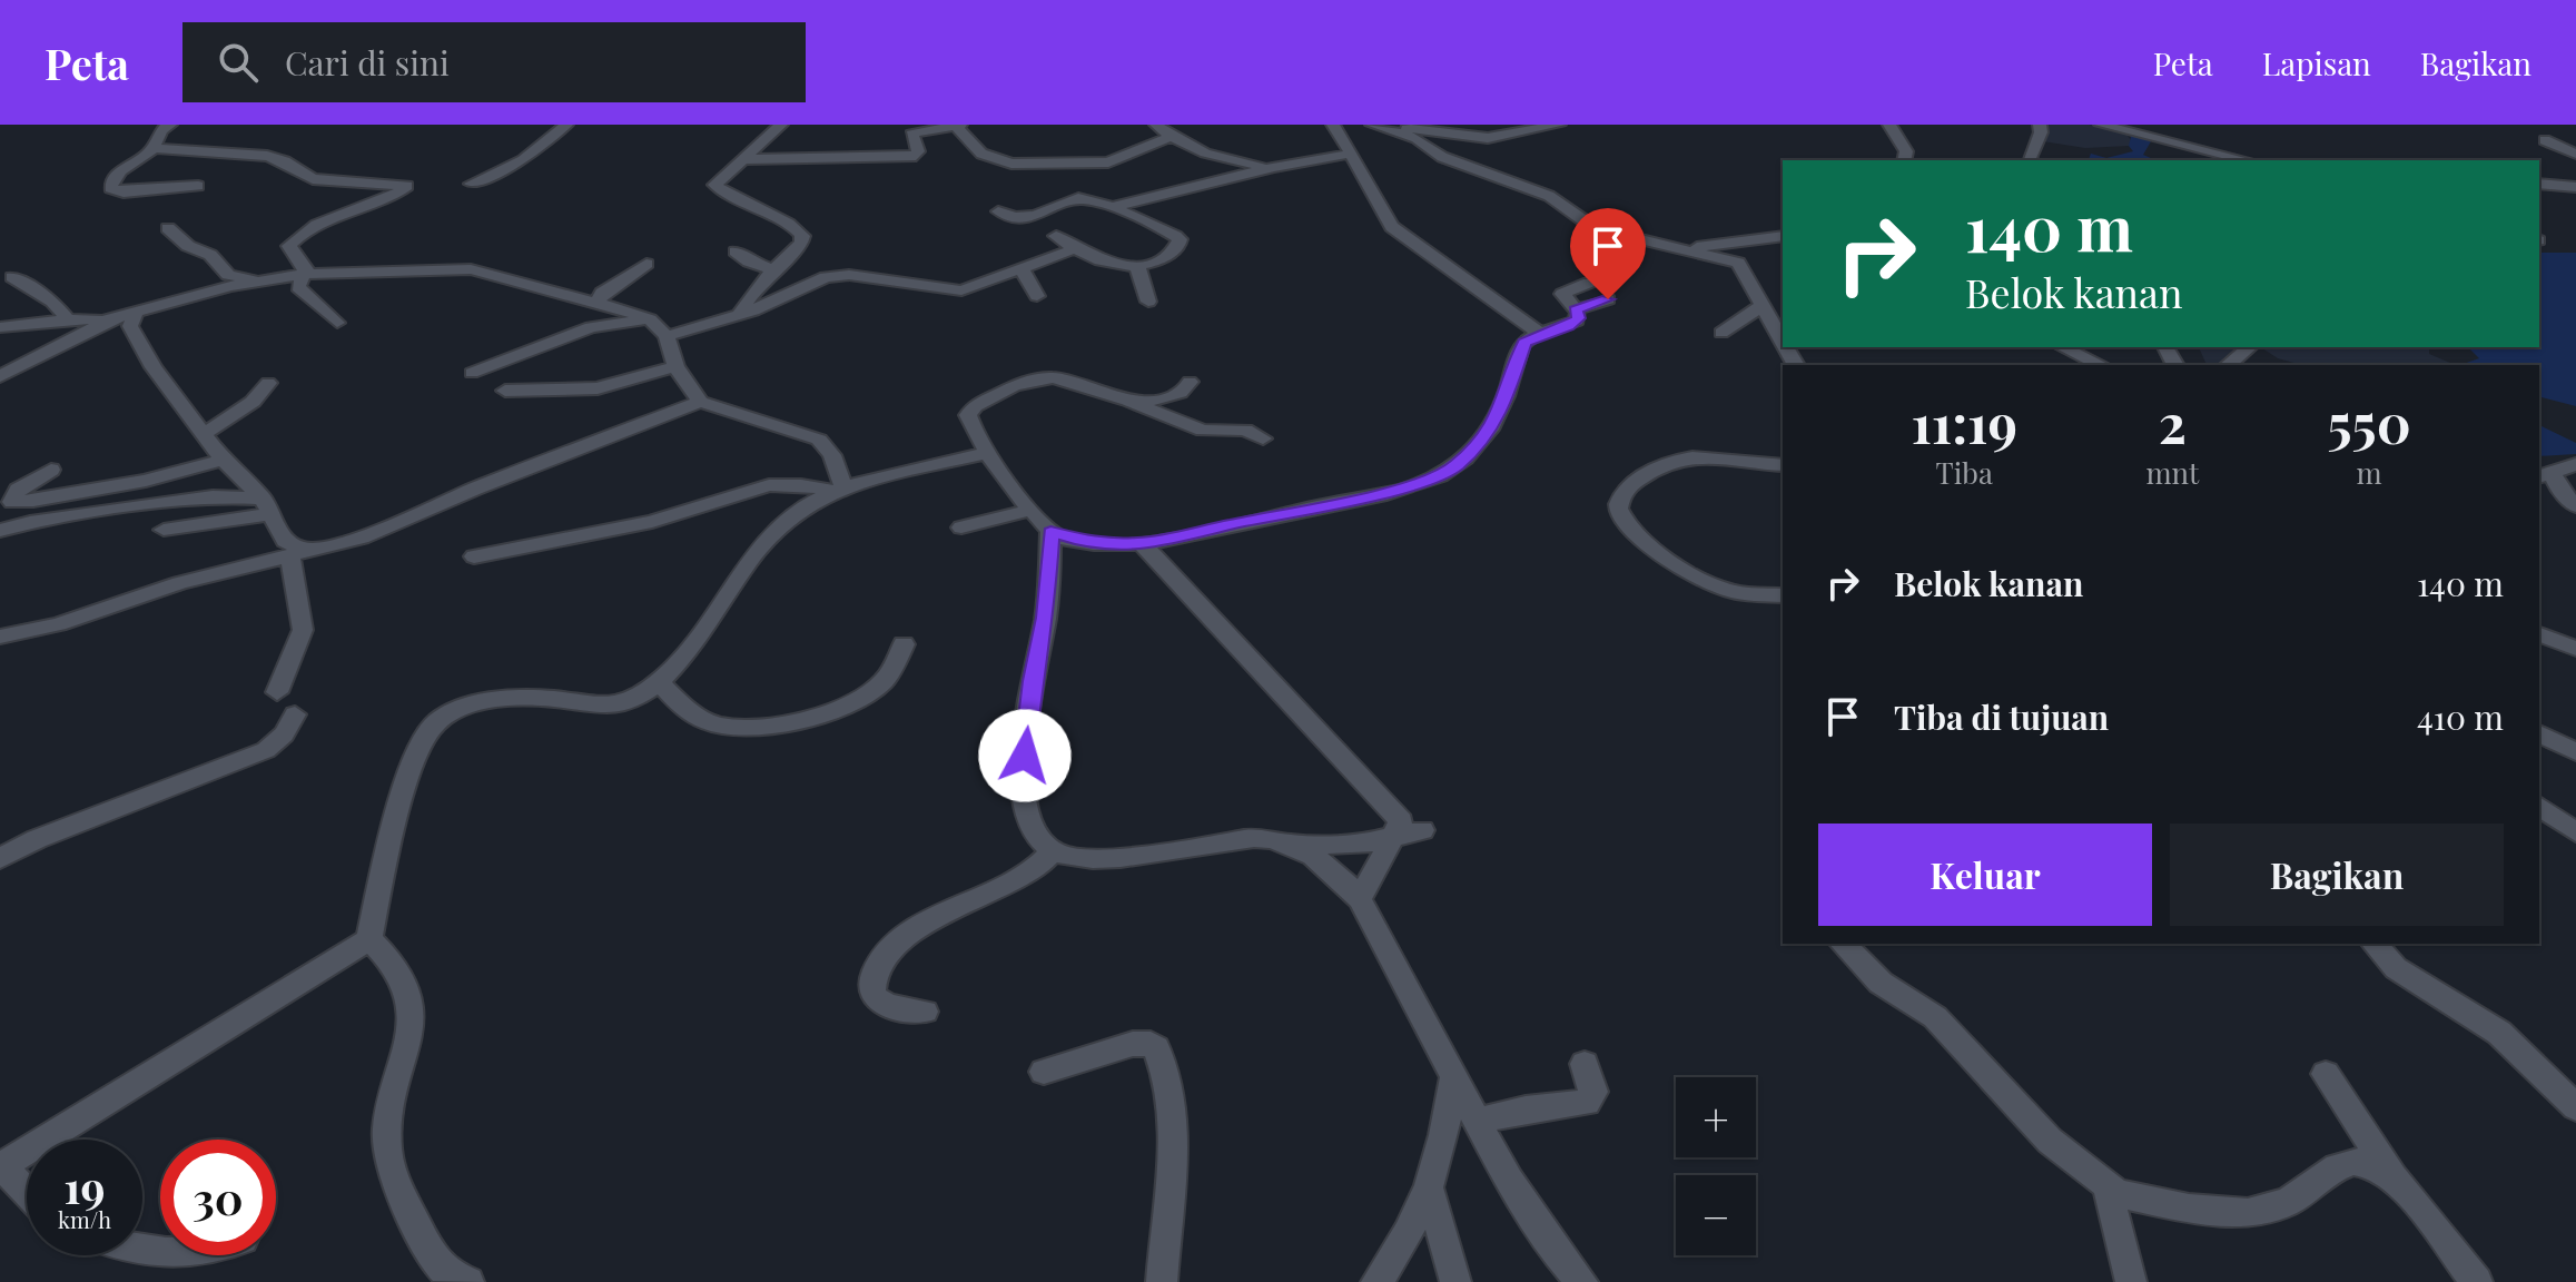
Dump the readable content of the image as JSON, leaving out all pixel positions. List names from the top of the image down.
{
  "page": {
    "header": "Peta",
    "search": "Cari di sini",
    "nav": ["Peta", "Lapisan", "Bagikan"],
    "turn": ["140 m", "Belok kanan"],
    "eta": [
      "11:19",
      "Tiba",
      "2",
      "mnt",
      "550",
      "m"
    ],
    "list": [
      {
        "name": "Belok kanan",
        "value": "140 m"
      },
      {
        "name": "Tiba di tujuan",
        "value": "410 m"
      }
    ],
    "buttons": ["Keluar", "Bagikan"],
    "map_buttons": ["+", "−"],
    "speed": "19 km/h",
    "limit": "30"
  }
}
